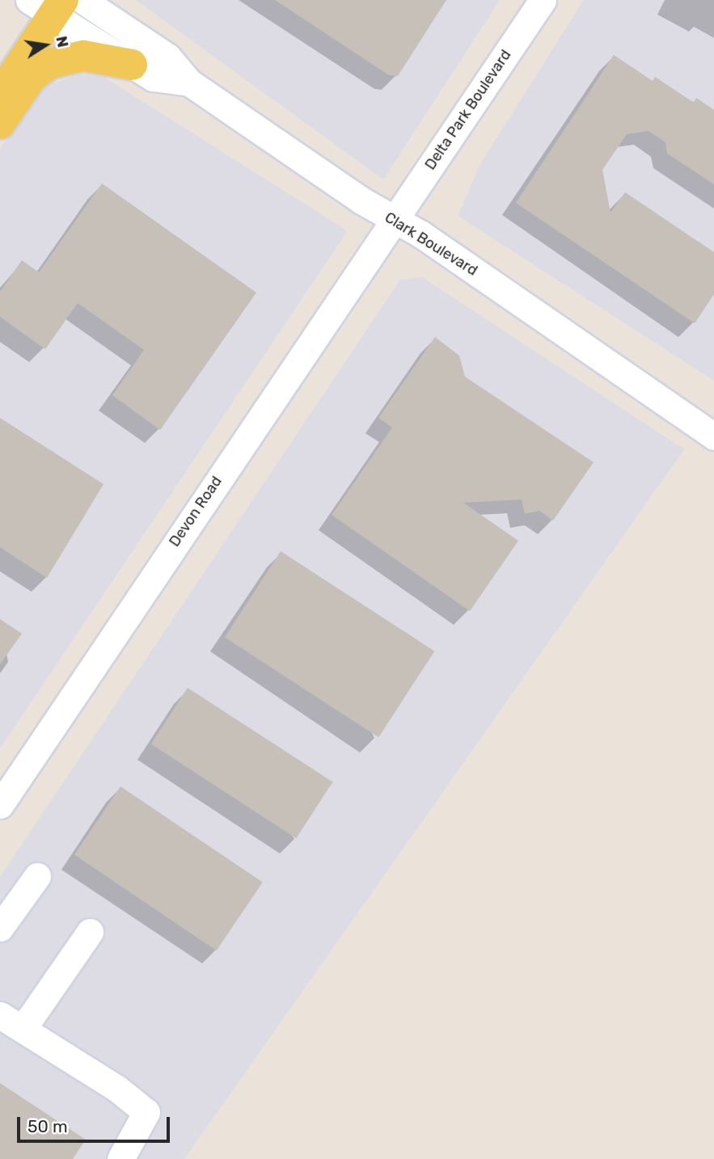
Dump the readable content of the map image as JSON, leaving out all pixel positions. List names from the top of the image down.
{
  "streets": {
    "street": ["Delta Park Boulevard", "Clark Boulevard", "Devon Road"]
  },
  "crossings": [
    ["Delta Park Boulevard", "Clark Boulevard"],
    ["Delta Park Boulevard", "Devon Road"],
    ["Clark Boulevard", "Devon Road"]
  ],
  "scale_bar": "50 m",
  "north": "right"
}
